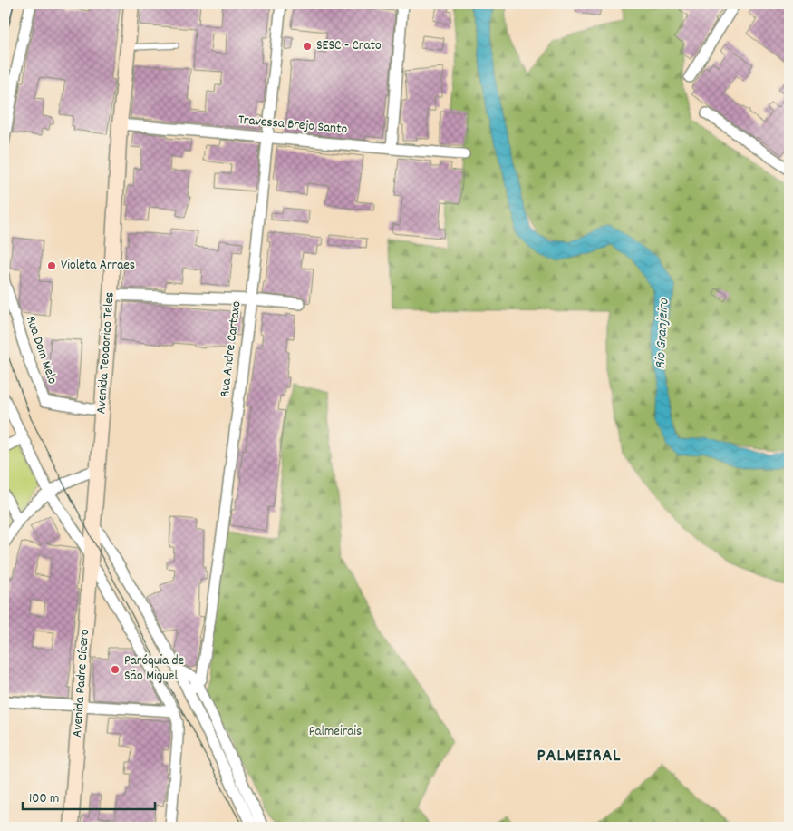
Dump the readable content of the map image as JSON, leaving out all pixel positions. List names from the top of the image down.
{
  "streets": {
    "main road": ["Avenida Teodorico Teles", "Avenida Padre Cícero"],
    "street": ["Travessa Brejo Santo", "Rua Andre Cartaxo", "Rua Dom Melo"]
  },
  "crossings": [
    ["Travessa Brejo Santo", "Rua Andre Cartaxo"],
    ["Travessa Brejo Santo", "Avenida Teodorico Teles"],
    ["Rua Dom Melo", "Avenida Teodorico Teles"],
    ["Avenida Teodorico Teles", "Avenida Padre Cícero"]
  ],
  "districts": ["PALMEIRAL"],
  "water": ["Rio Granjeiro"],
  "parks": ["Palmeirais"],
  "places": ["SESC - Crato", "Violeta Arraes", "Paróquia de São Miguel"],
  "scale_bar": "100 m"
}
